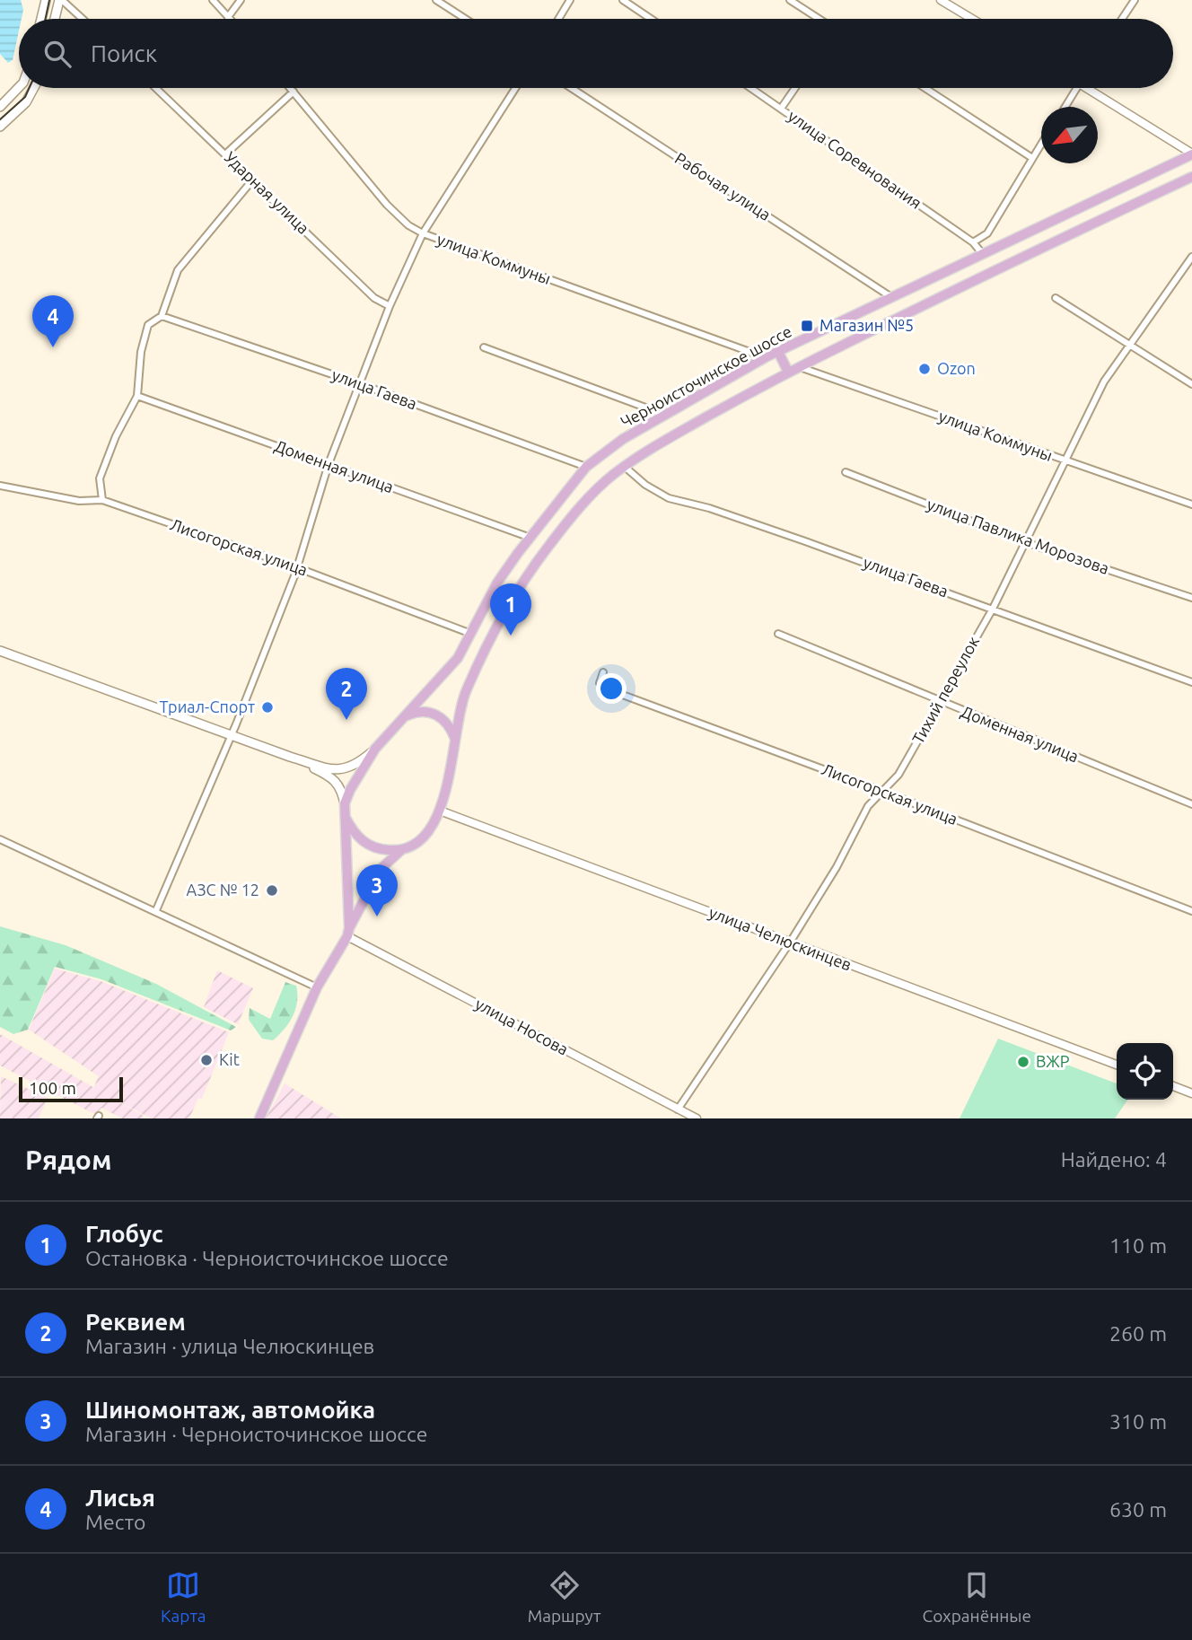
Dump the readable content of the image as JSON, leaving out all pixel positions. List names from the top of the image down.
{
  "streets": {
    "main road": ["Черноисточинское шоссе"],
    "street": [
      "улица Соревнования",
      "Рабочая улица",
      "Ударная улица",
      "улица Коммуны",
      "улица Гаева",
      "Доменная улица",
      "улица Павлика Морозова",
      "Лисогорская улица",
      "Тихий переулок",
      "улица Челюскинцев",
      "улица Носова"
    ]
  },
  "crossings": [
    ["улица Соревнования", "Черноисточинское шоссе"],
    ["Рабочая улица", "Черноисточинское шоссе"],
    ["улица Коммуны", "Черноисточинское шоссе"],
    ["улица Коммуны", "Тихий переулок"],
    ["Черноисточинское шоссе", "улица Гаева"],
    ["Черноисточинское шоссе", "Доменная улица"],
    ["Черноисточинское шоссе", "Лисогорская улица"],
    ["Черноисточинское шоссе", "улица Челюскинцев"],
    ["улица Гаева", "Тихий переулок"],
    ["Доменная улица", "Тихий переулок"],
    ["улица Павлика Морозова", "Тихий переулок"],
    ["Лисогорская улица", "Тихий переулок"],
    ["Тихий переулок", "улица Челюскинцев"],
    ["Тихий переулок", "улица Носова"]
  ],
  "places": {
    "transit": ["Магазин №5"],
    "other": [
      "Ozon",
      "Триал-Спорт",
      "АЗС № 12",
      "Kit",
      "ВЖР"
    ]
  },
  "scale_bar": "100 m",
  "north": "bottom left",
  "page": {
    "search": "Поиск",
    "pins": [
      "4",
      "1",
      "2",
      "3"
    ],
    "scale": "100 m",
    "heading": ["Рядом", "Найдено: 4"],
    "list": [
      {
        "mark": "1",
        "name": "Глобус",
        "note": "Остановка · Черноисточинское шоссе",
        "value": "110 m"
      },
      {
        "mark": "2",
        "name": "Реквием",
        "note": "Магазин · улица Челюскинцев",
        "value": "260 m"
      },
      {
        "mark": "3",
        "name": "Шиномонтаж, автомойка",
        "note": "Магазин · Черноисточинское шоссе",
        "value": "310 m"
      },
      {
        "mark": "4",
        "name": "Лисья",
        "note": "Место",
        "value": "630 m"
      }
    ],
    "nav": ["Карта", "Маршрут", "Сохранённые"]
  }
}
